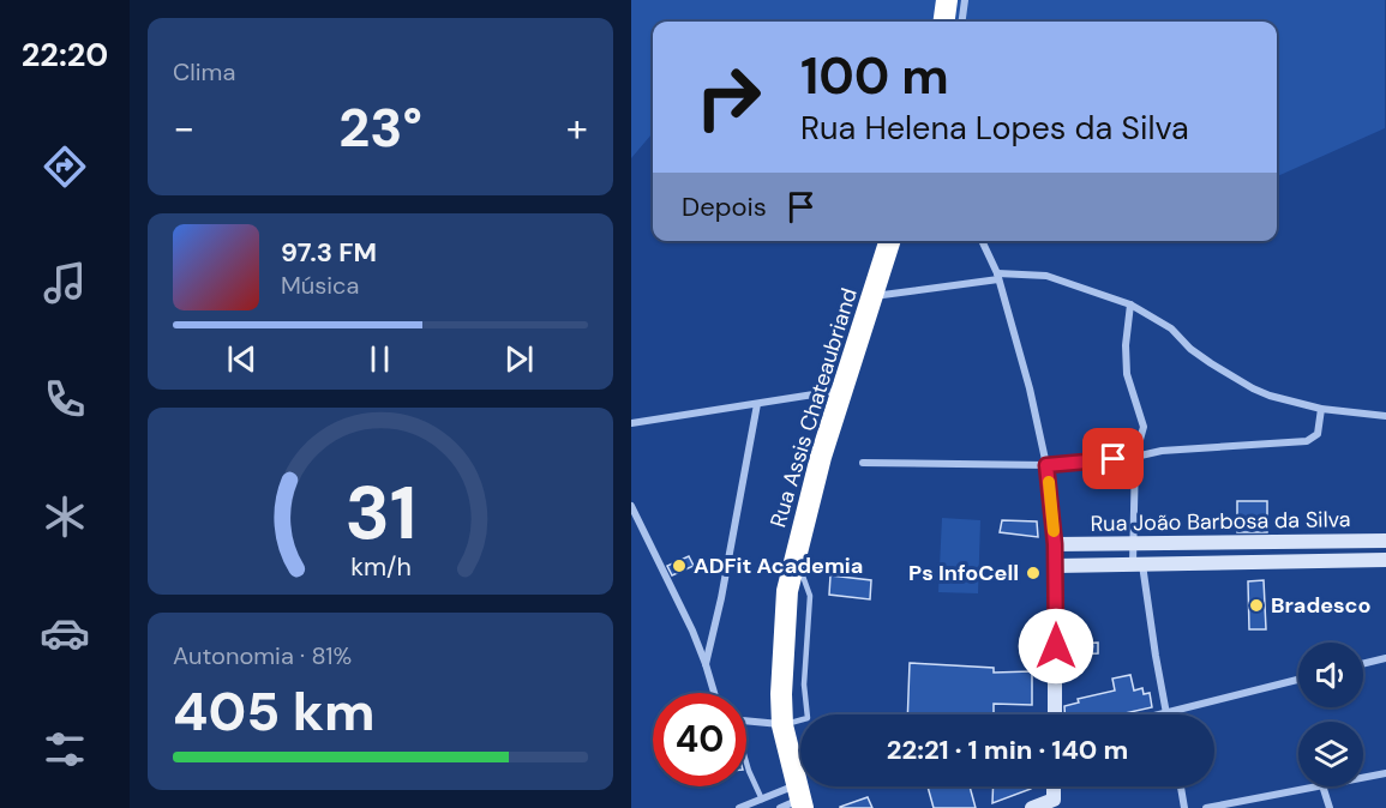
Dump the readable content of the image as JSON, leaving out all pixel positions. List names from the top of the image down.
{
  "streets": {
    "highway": ["Rua Assis Chateaubriand"],
    "street": ["Rua João Barbosa da Silva"]
  },
  "places": ["ADFit Academia", "Ps InfoCell", "Bradesco"],
  "page": {
    "tabs": "22:20",
    "tile": [
      "Clima",
      ["Autonomia · 81%", "405 km"]
    ],
    "turn": ["100 m", "Rua Helena Lopes da Silva"],
    "heat": ["−", "23°", "+"],
    "then": "Depois",
    "song": ["97.3 FM", "Música"],
    "limit": "40",
    "trip": "22:21 · 1 min · 140 m",
    "gauge": ["31", "km/h"]
  }
}
